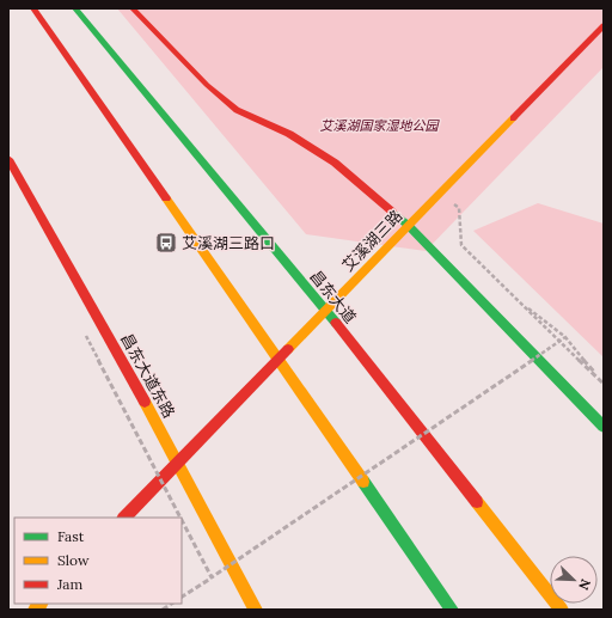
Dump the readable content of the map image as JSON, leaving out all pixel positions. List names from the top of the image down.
{
  "streets": {
    "main road": ["艾溪湖三路", "昌东大道", "昌东大道东路"]
  },
  "crossings": [
    ["艾溪湖三路", "昌东大道"],
    ["艾溪湖三路", "昌东大道东路"]
  ],
  "parks": ["艾溪湖国家湿地公园"],
  "places": {
    "bus stop": ["艾溪湖三路口"]
  },
  "legend": ["Fast", "Slow", "Jam"],
  "north": "bottom right"
}
